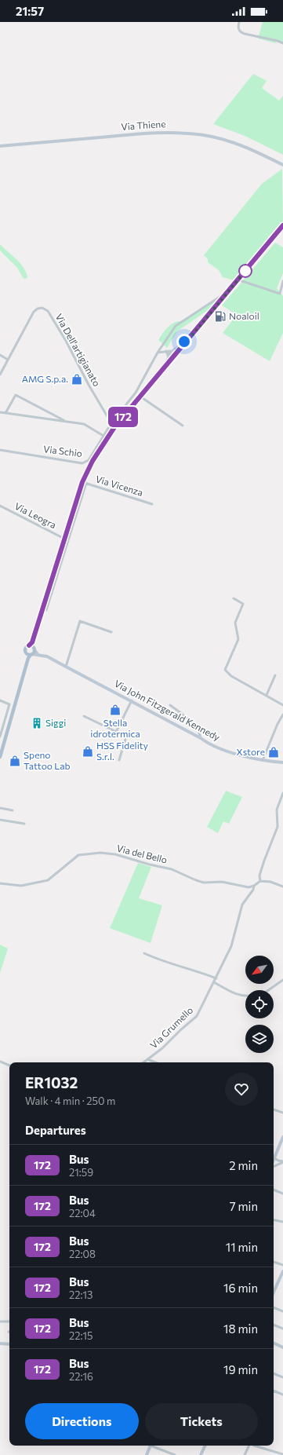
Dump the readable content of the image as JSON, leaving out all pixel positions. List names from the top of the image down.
{
  "streets": {
    "main road": ["Via Thiene", "Via Schio", "Via John Fitzgerald Kennedy"],
    "street": [
      "Via Dell'artigianato",
      "Via Vicenza",
      "Via Leogra",
      "Via del Bello",
      "Via Grumello"
    ]
  },
  "crossings": [
    ["Via Dell'artigianato", "Via Schio"],
    ["Via Schio", "Via Vicenza"],
    ["Via Schio", "Via Leogra"],
    ["Via Schio", "Via John Fitzgerald Kennedy"],
    ["Via del Bello", "Via Grumello"]
  ],
  "places": {
    "fuel station": ["Noaloil"],
    "shop": [
      "AMG S.p.a.",
      "Stella idrotermica",
      "HSS Fidelity S.r.l.",
      "Xstore",
      "Speno Tattoo Lab"
    ],
    "building": ["Siggi"]
  },
  "lines": ["bus line 172"],
  "north": "bottom left",
  "page": {
    "status": "21:57",
    "on_map": "172",
    "heading": [
      ["ER1032", "Walk · 4 min · 250 m"],
      "Departures"
    ],
    "list": [
      {
        "mark": "172",
        "name": "Bus",
        "note": "21:59",
        "value": "2 min"
      },
      {
        "mark": "172",
        "name": "Bus",
        "note": "22:04",
        "value": "7 min"
      },
      {
        "mark": "172",
        "name": "Bus",
        "note": "22:08",
        "value": "11 min"
      },
      {
        "mark": "172",
        "name": "Bus",
        "note": "22:13",
        "value": "16 min"
      },
      {
        "mark": "172",
        "name": "Bus",
        "note": "22:15",
        "value": "18 min"
      },
      {
        "mark": "172",
        "name": "Bus",
        "note": "22:16",
        "value": "19 min"
      }
    ],
    "buttons": ["Directions", "Tickets"]
  }
}
